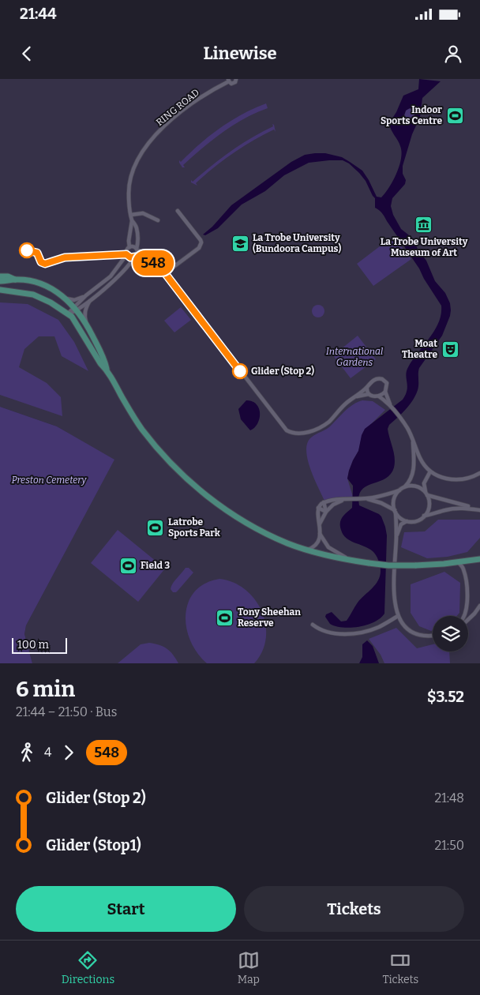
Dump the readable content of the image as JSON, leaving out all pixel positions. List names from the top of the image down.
{
  "streets": {
    "street": ["RING ROAD"]
  },
  "parks": ["International Gardens", "Preston Cemetery"],
  "places": {
    "sports": [
      "Indoor Sports Centre",
      "Latrobe Sports Park",
      "Field 3",
      "Tony Sheehan Reserve"
    ],
    "museum": ["La Trobe University Museum of Art"],
    "school or university": ["La Trobe University (Bundoora Campus)"],
    "theatre": ["Moat Theatre"],
    "other": ["Glider (Stop 2)"]
  },
  "lines": ["bus line 548"],
  "scale_bar": "100 m",
  "page": {
    "status": "21:44",
    "header": "Linewise",
    "on_map": "548",
    "scale": "100 m",
    "heading": ["6 min", "21:44 – 21:50 · Bus", "$3.52"],
    "legs": ["4", "548"],
    "list": [
      {
        "name": "Glider (Stop 2)",
        "value": "21:48"
      },
      {
        "name": "Glider (Stop1)",
        "value": "21:50"
      }
    ],
    "buttons": ["Start", "Tickets"],
    "tabs": ["Directions", "Map", "Tickets"]
  }
}
